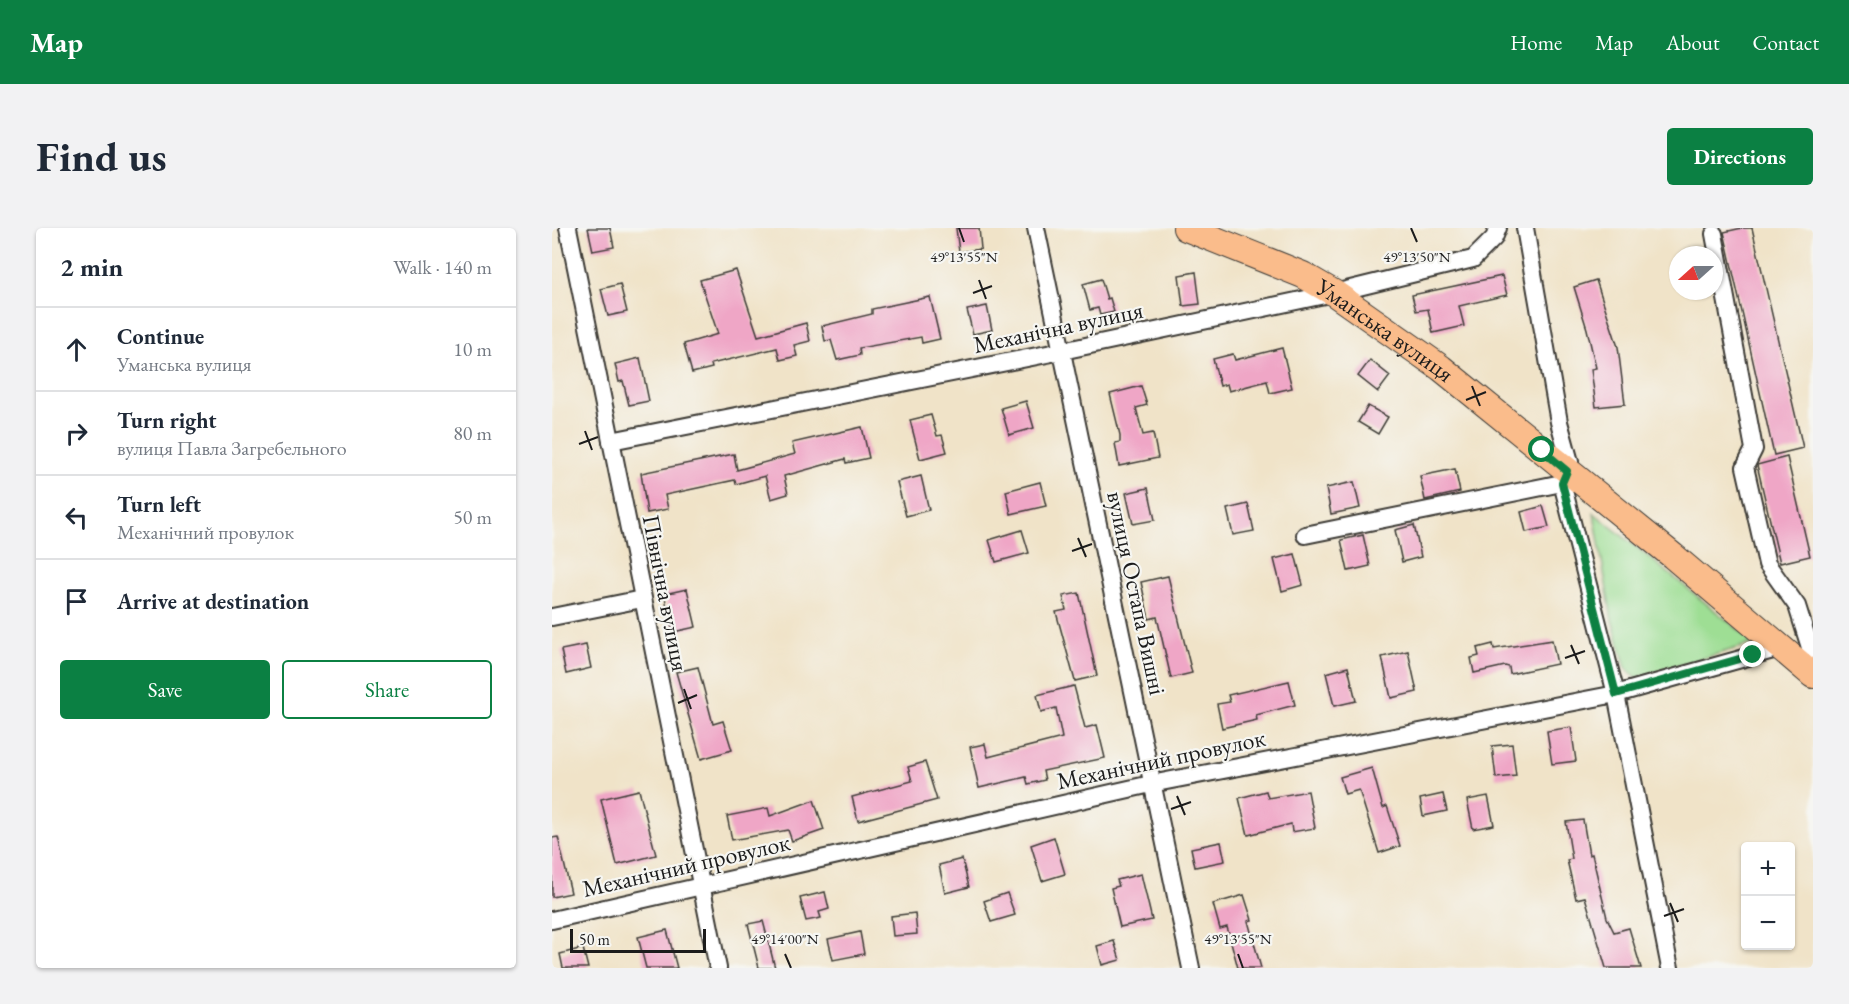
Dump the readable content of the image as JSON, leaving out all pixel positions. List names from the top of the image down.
{
  "streets": {
    "main road": ["Уманська вулиця"],
    "street": [
      "Механічна вулиця",
      "Північна вулиця",
      "вулиця Остапа Вишні",
      "Механічний провулок"
    ]
  },
  "crossings": [
    ["Механічна вулиця", "Уманська вулиця"],
    ["Механічна вулиця", "Північна вулиця"],
    ["Механічна вулиця", "вулиця Остапа Вишні"],
    ["Уманська вулиця", "Механічний провулок"],
    ["Північна вулиця", "Механічний провулок"],
    ["вулиця Остапа Вишні", "Механічний провулок"]
  ],
  "scale_bar": "50 m",
  "north": "left",
  "page": {
    "header": "Map",
    "nav": [
      "Home",
      "Map",
      "About",
      "Contact"
    ],
    "buttons": [
      "Directions",
      ["Save", "Share"]
    ],
    "title": "Find us",
    "heading": ["2 min", "Walk · 140 m"],
    "list": [
      ["Continue", "Уманська вулиця", "10 m"],
      ["Turn right", "вулиця Павла Загребельного", "80 m"],
      ["Turn left", "Механічний провулок", "50 m"],
      "Arrive at destination"
    ],
    "map_buttons": ["+", "−"],
    "scale": "50 m"
  },
  "coordinates": ["49°13'55\"N", "49°13'50\"N", "49°14'00\"N"]
}
